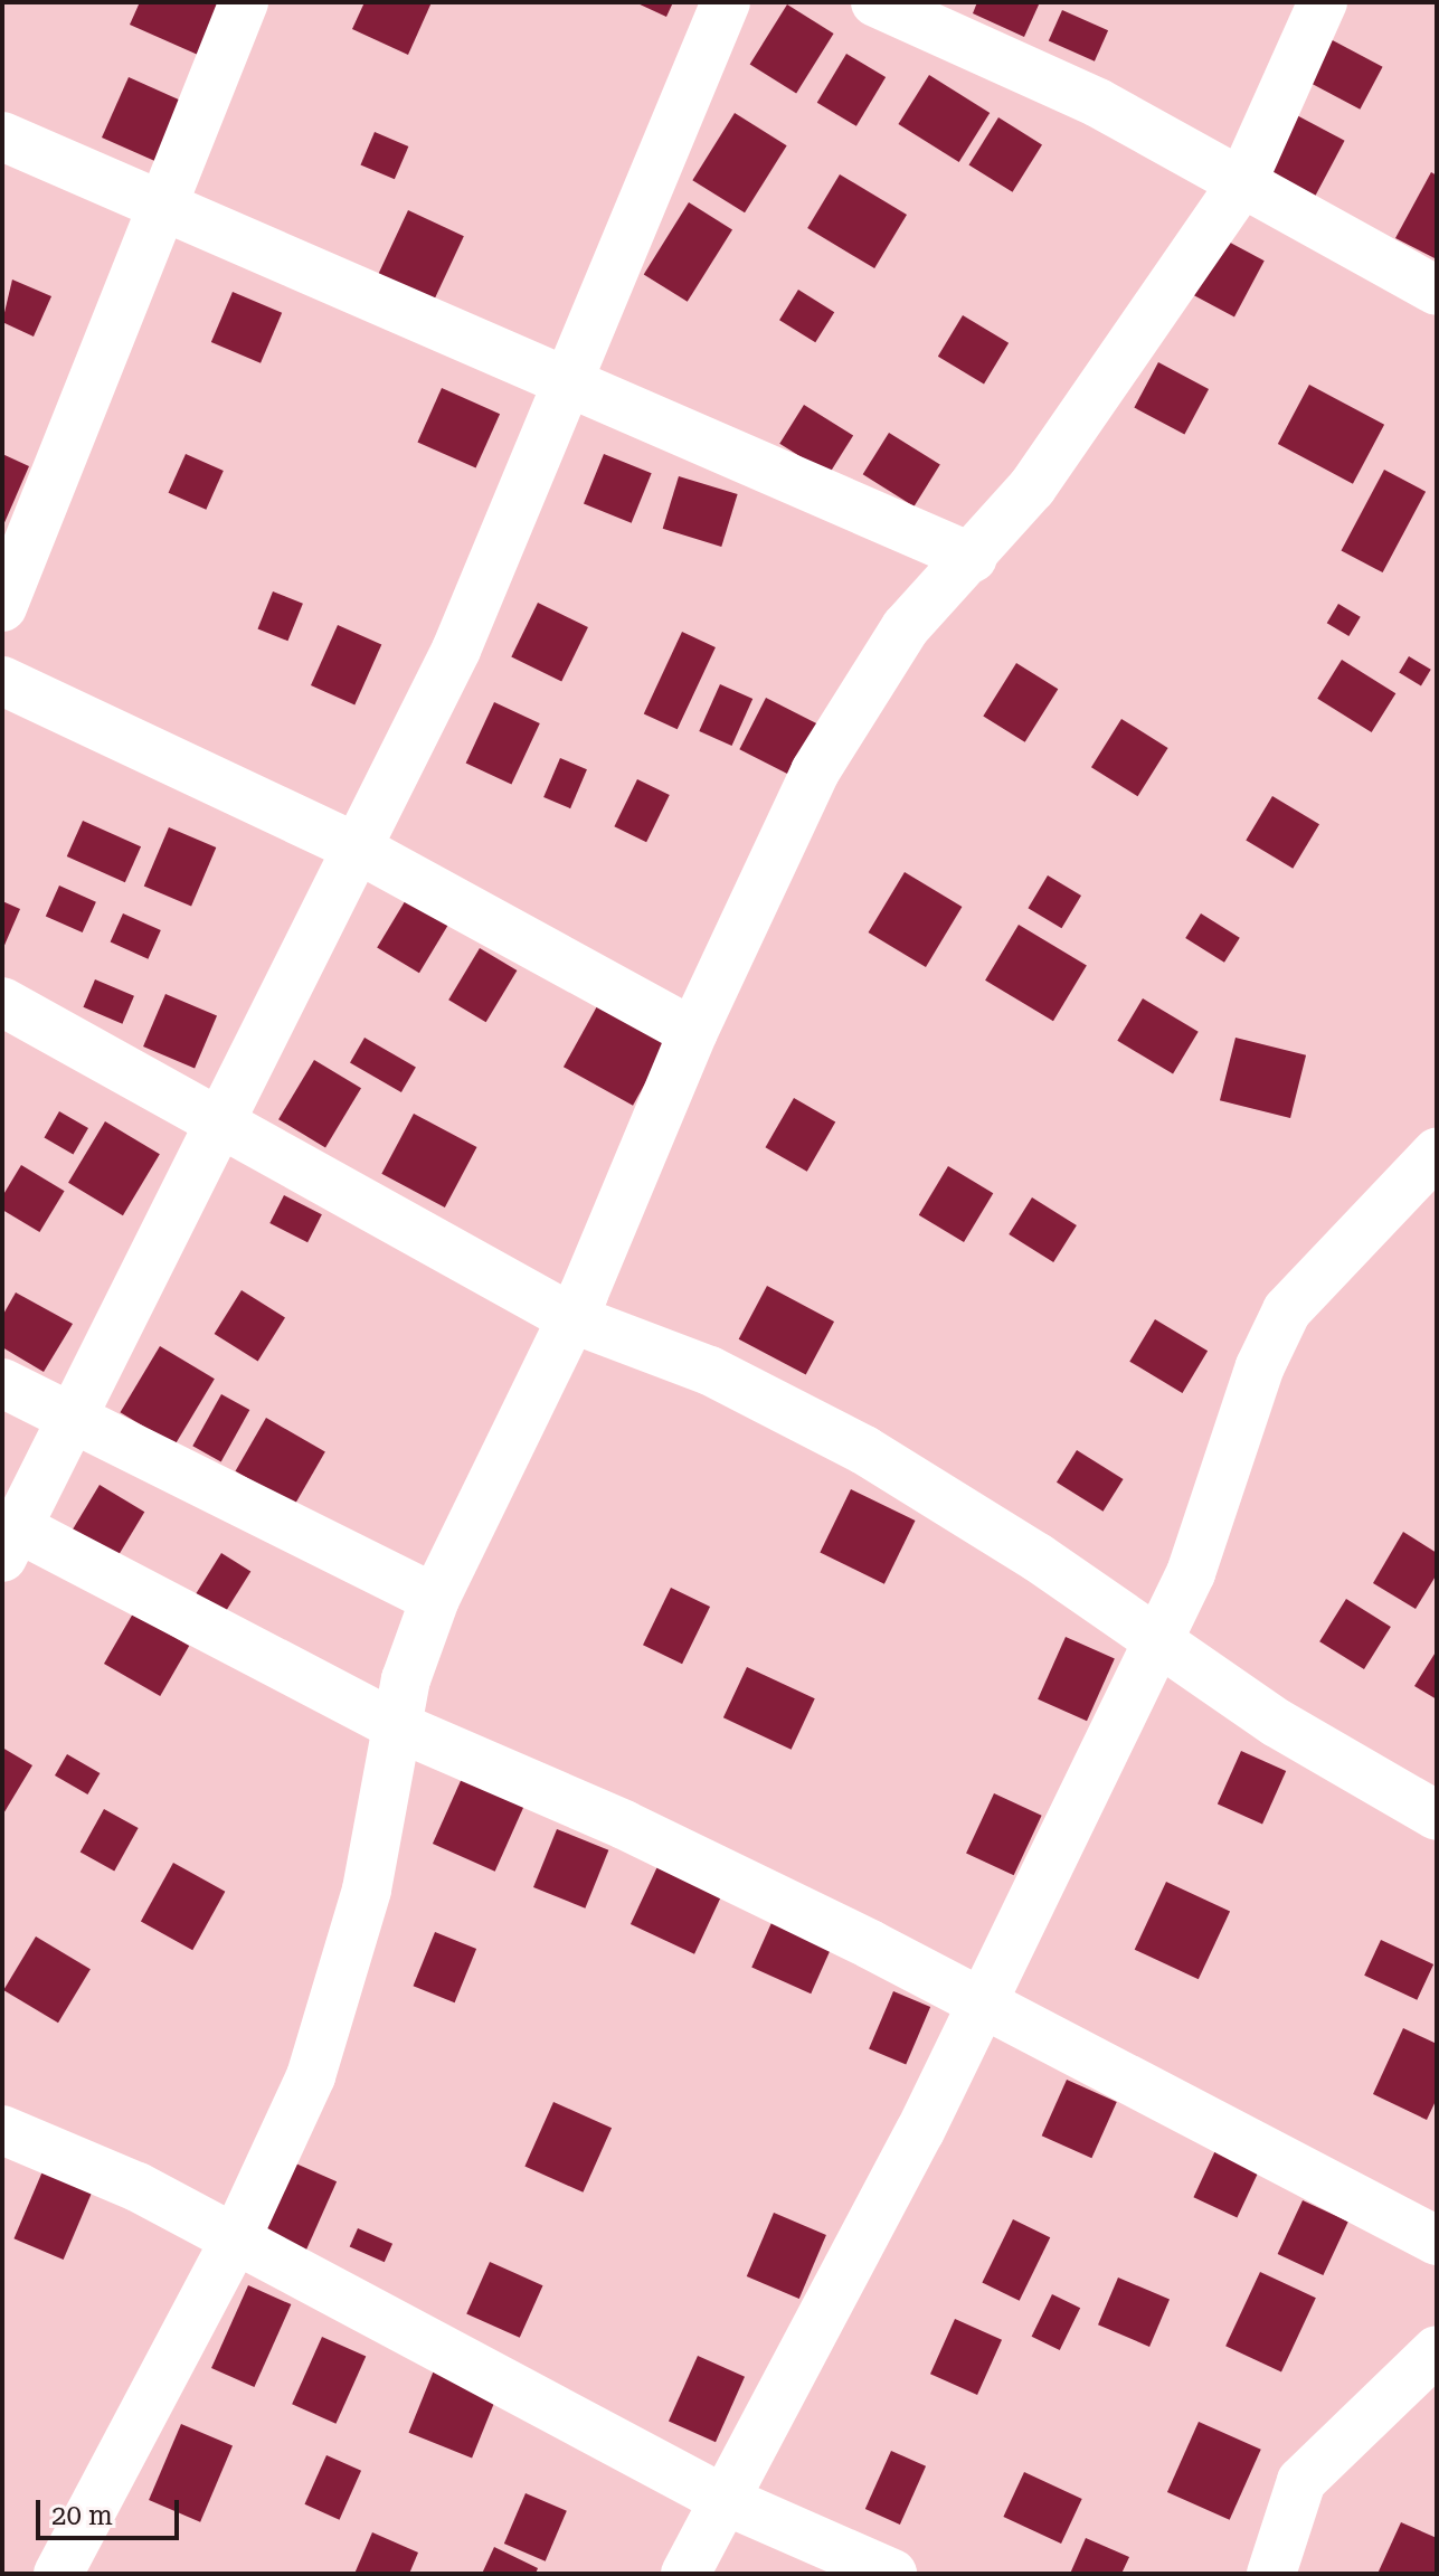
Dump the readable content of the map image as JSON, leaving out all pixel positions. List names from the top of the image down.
{
  "scale_bar": "20 m"
}
